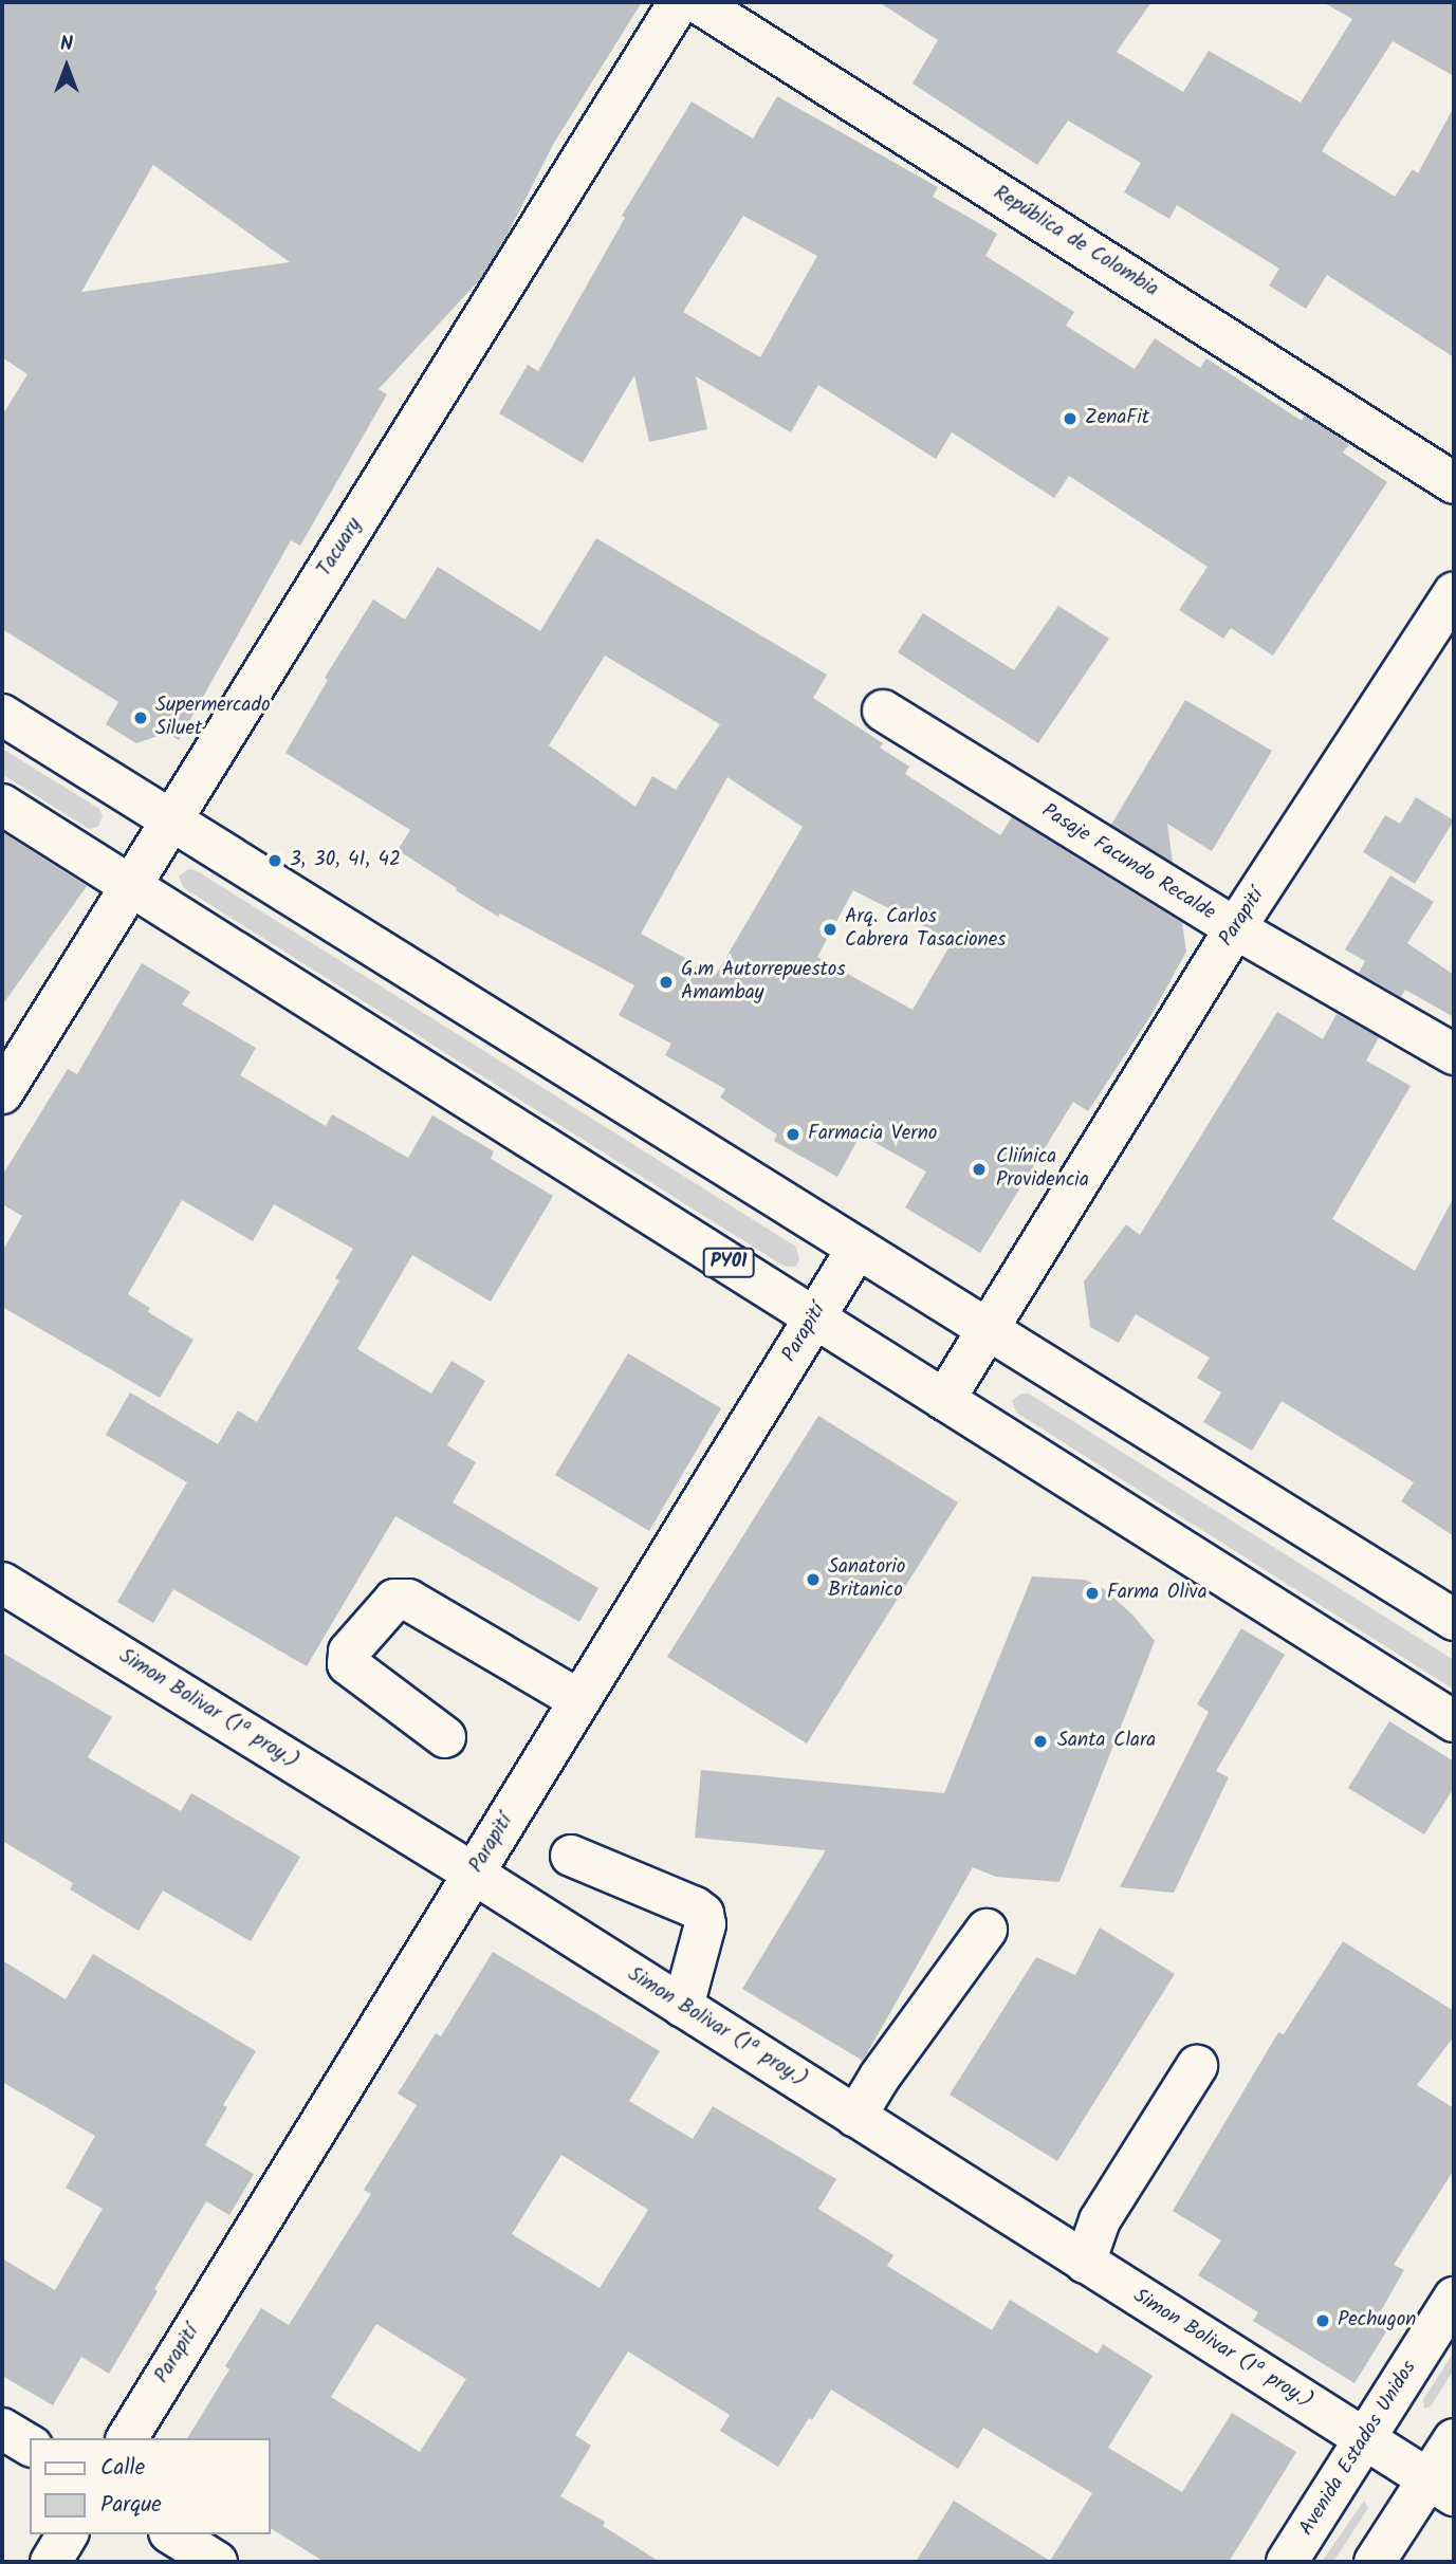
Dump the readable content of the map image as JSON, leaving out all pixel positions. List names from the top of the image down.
{
  "streets": {
    "street": [
      "República de Colombia",
      "Tacuary",
      "Pasaje Facundo Recalde",
      "Parapití",
      "PY01",
      "Simon Bolivar (1ª proy.)",
      "Avenida Estados Unidos"
    ]
  },
  "crossings": [
    ["Tacuary", "PY01"],
    ["Pasaje Facundo Recalde", "Parapití"],
    ["Parapití", "PY01"],
    ["Parapití", "Simon Bolivar (1ª proy.)"],
    ["Simon Bolivar (1ª proy.)", "Avenida Estados Unidos"]
  ],
  "places": [
    "ZenaFit",
    "Supermercado Siluet",
    "3, 30, 41, 42",
    "Arq. Carlos Cabrera Tasaciones",
    "G.m Autorrepuestos Amambay",
    "Farmacia Verno",
    "Cliínica Providencia",
    "Sanatorio Britanico",
    "Farma Oliva",
    "Santa Clara",
    "Pechugon"
  ],
  "legend": ["Calle", "Parque"],
  "north": "top"
}
